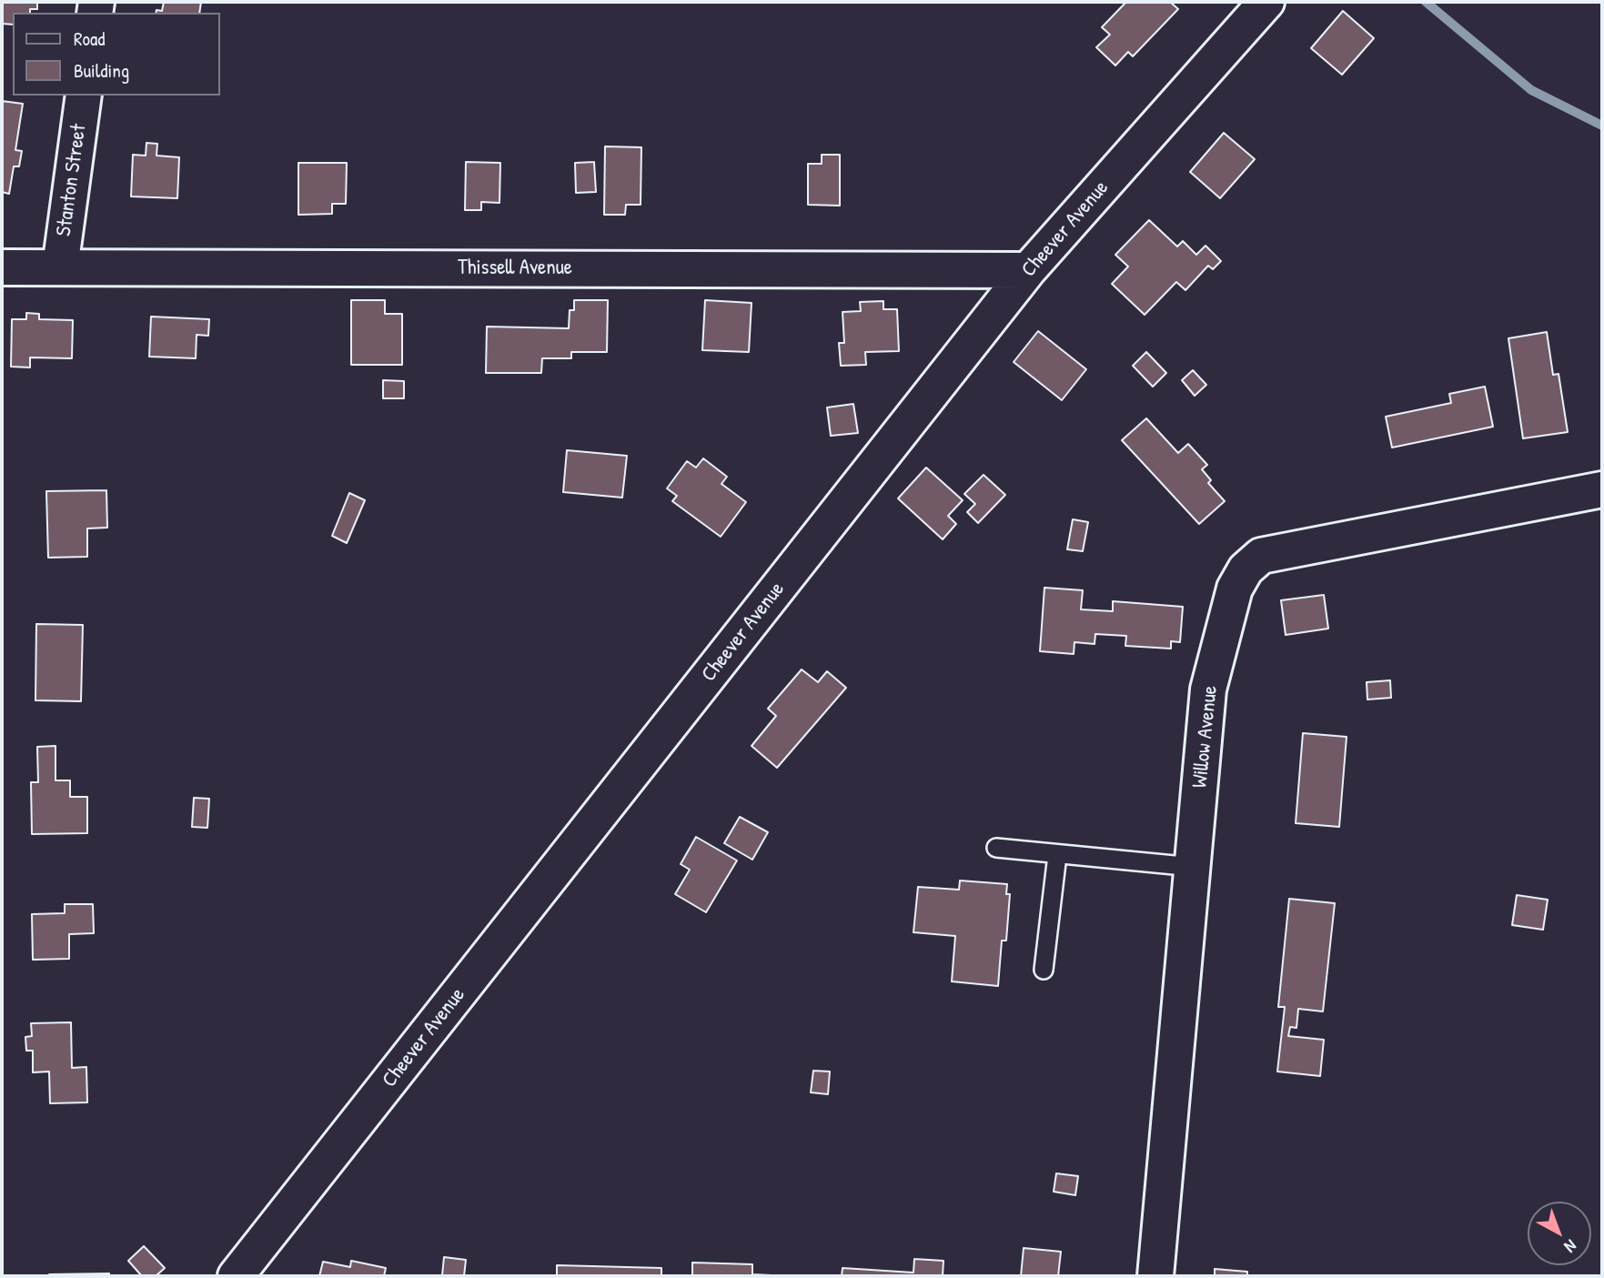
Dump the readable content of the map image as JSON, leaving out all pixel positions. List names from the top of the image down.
{
  "streets": {
    "street": [
      "Stanton Street",
      "Cheever Avenue",
      "Thissell Avenue",
      "Willow Avenue"
    ]
  },
  "crossings": [
    ["Stanton Street", "Thissell Avenue"],
    ["Cheever Avenue", "Thissell Avenue"]
  ],
  "legend": ["Road", "Building"],
  "north": "bottom right"
}
